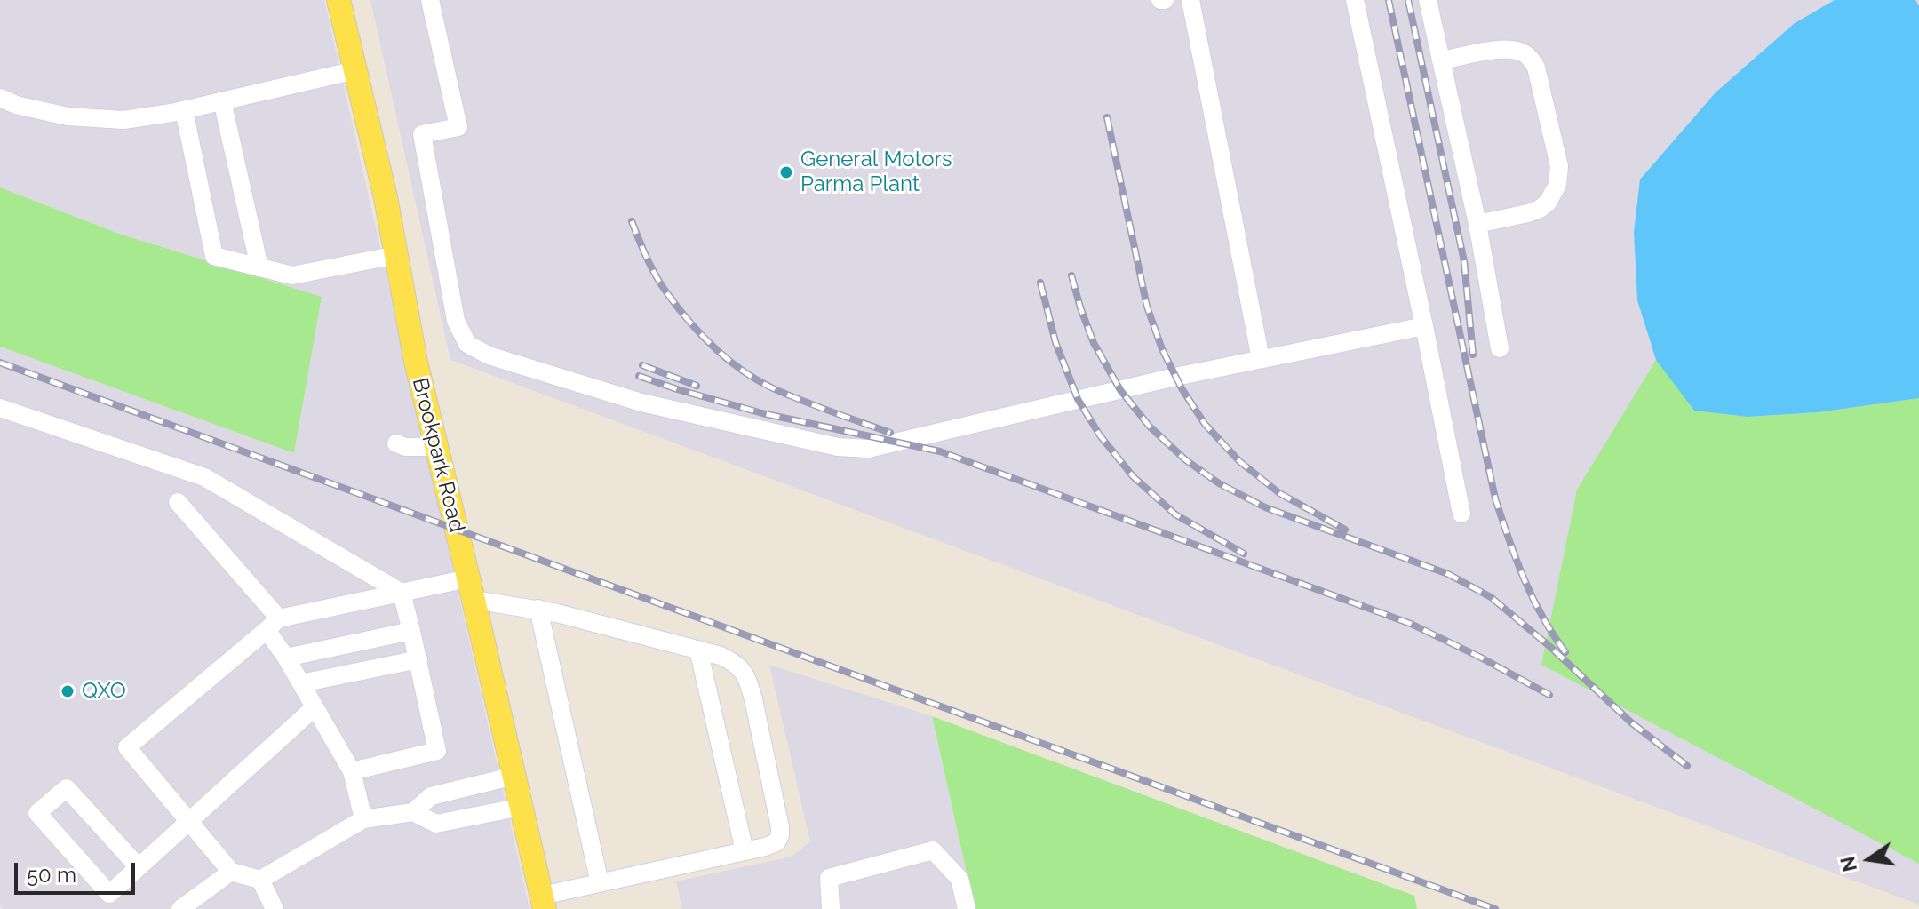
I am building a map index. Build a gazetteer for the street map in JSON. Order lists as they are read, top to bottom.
{
  "streets": {
    "main road": ["Brookpark Road"]
  },
  "places": ["General Motors Parma Plant", "QXO"],
  "scale_bar": "50 m",
  "north": "left"
}
